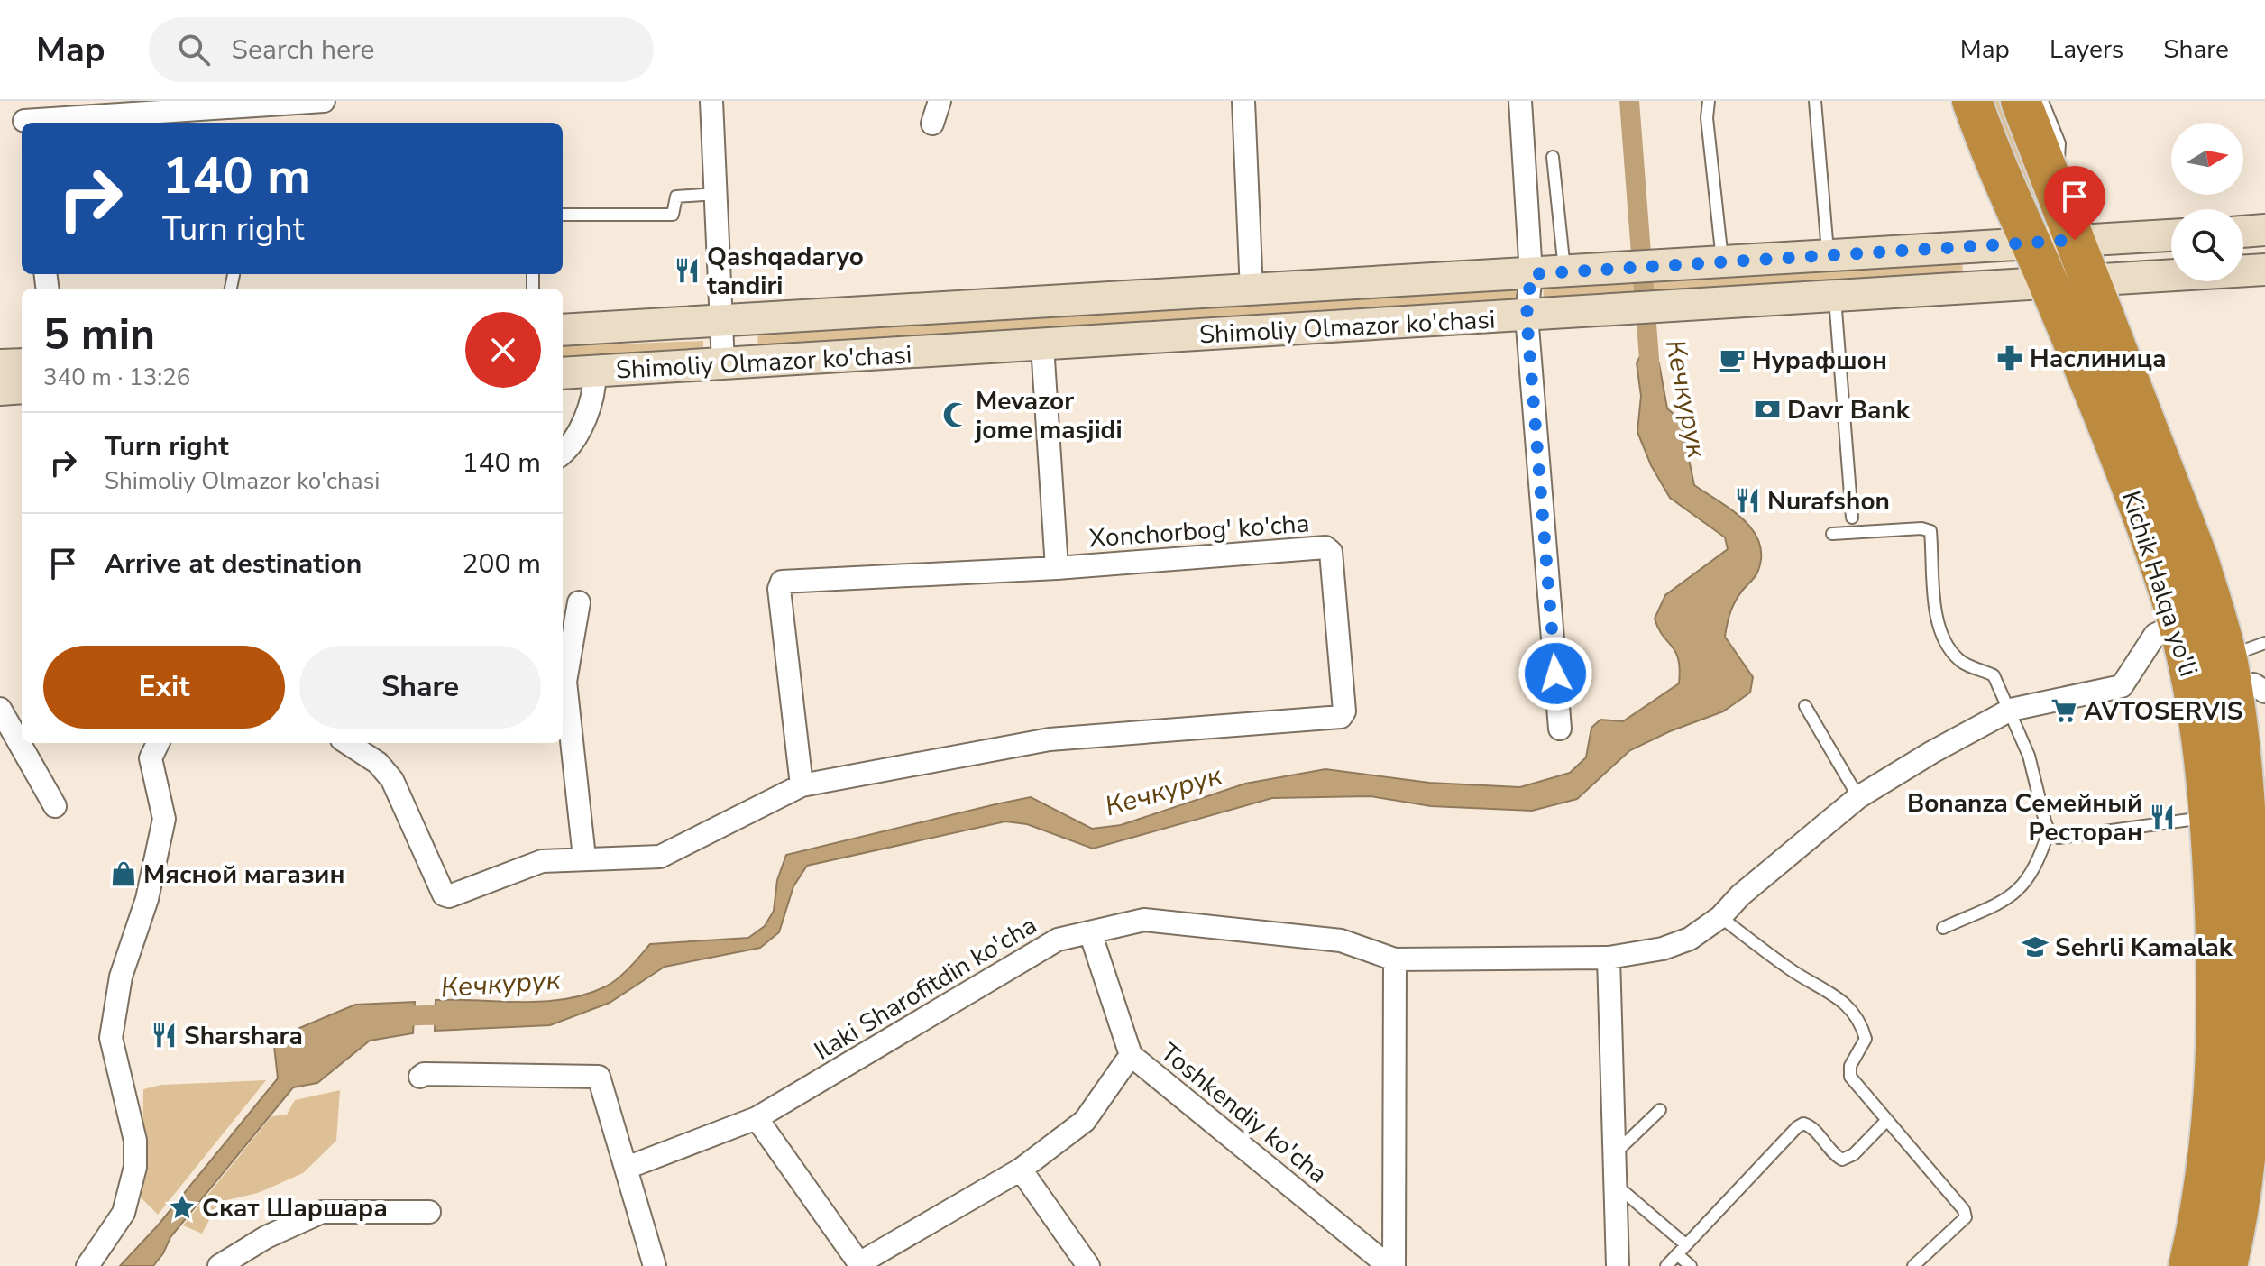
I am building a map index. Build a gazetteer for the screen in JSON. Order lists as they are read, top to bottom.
{
  "streets": {
    "highway": ["Kichik Halqa yo'li"],
    "main road": ["Shimoliy Olmazor ko'chasi"],
    "street": ["Xonchorbog' ko'cha", "Ilaki Sharofitdin ko'cha", "Toshkendiy ko'cha"]
  },
  "crossings": [
    ["Shimoliy Olmazor ko'chasi", "Kichik Halqa yo'li"],
    ["Kichik Halqa yo'li", "Ilaki Sharofitdin ko'cha"],
    ["Ilaki Sharofitdin ko'cha", "Toshkendiy ko'cha"]
  ],
  "water": ["Кечкурук"],
  "places": {
    "restaurant": [
      "Qashqadaryo tandiri",
      "Nurafshon",
      "Bonanza Семейный Ресторан",
      "Sharshara"
    ],
    "pharmacy": ["Наслиница"],
    "cafe": ["Нурафшон"],
    "bank": ["Davr Bank"],
    "mosque": ["Mevazor jome masjidi"],
    "supermarket": ["AVTOSERVIS"],
    "shop": ["Мясной магазин"],
    "school or university": ["Sehrli Kamalak"],
    "place": ["Скат Шаршара"]
  },
  "north": "right",
  "page": {
    "header": "Map",
    "search": "Search here",
    "nav": ["Map", "Layers", "Share"],
    "turn": ["140 m", "Turn right"],
    "heading": ["5 min", "340 m · 13:26"],
    "list": [
      {
        "name": "Turn right",
        "note": "Shimoliy Olmazor ko'chasi",
        "value": "140 m"
      },
      {
        "name": "Arrive at destination",
        "value": "200 m"
      }
    ],
    "buttons": ["Exit", "Share"]
  }
}
